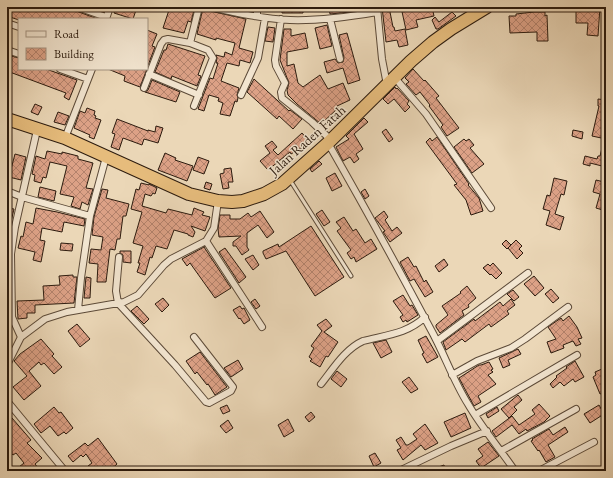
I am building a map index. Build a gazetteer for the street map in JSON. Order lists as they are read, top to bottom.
{
  "streets": {
    "highway": ["Jalan Raden Fatah"]
  },
  "legend": ["Road", "Building"]
}
